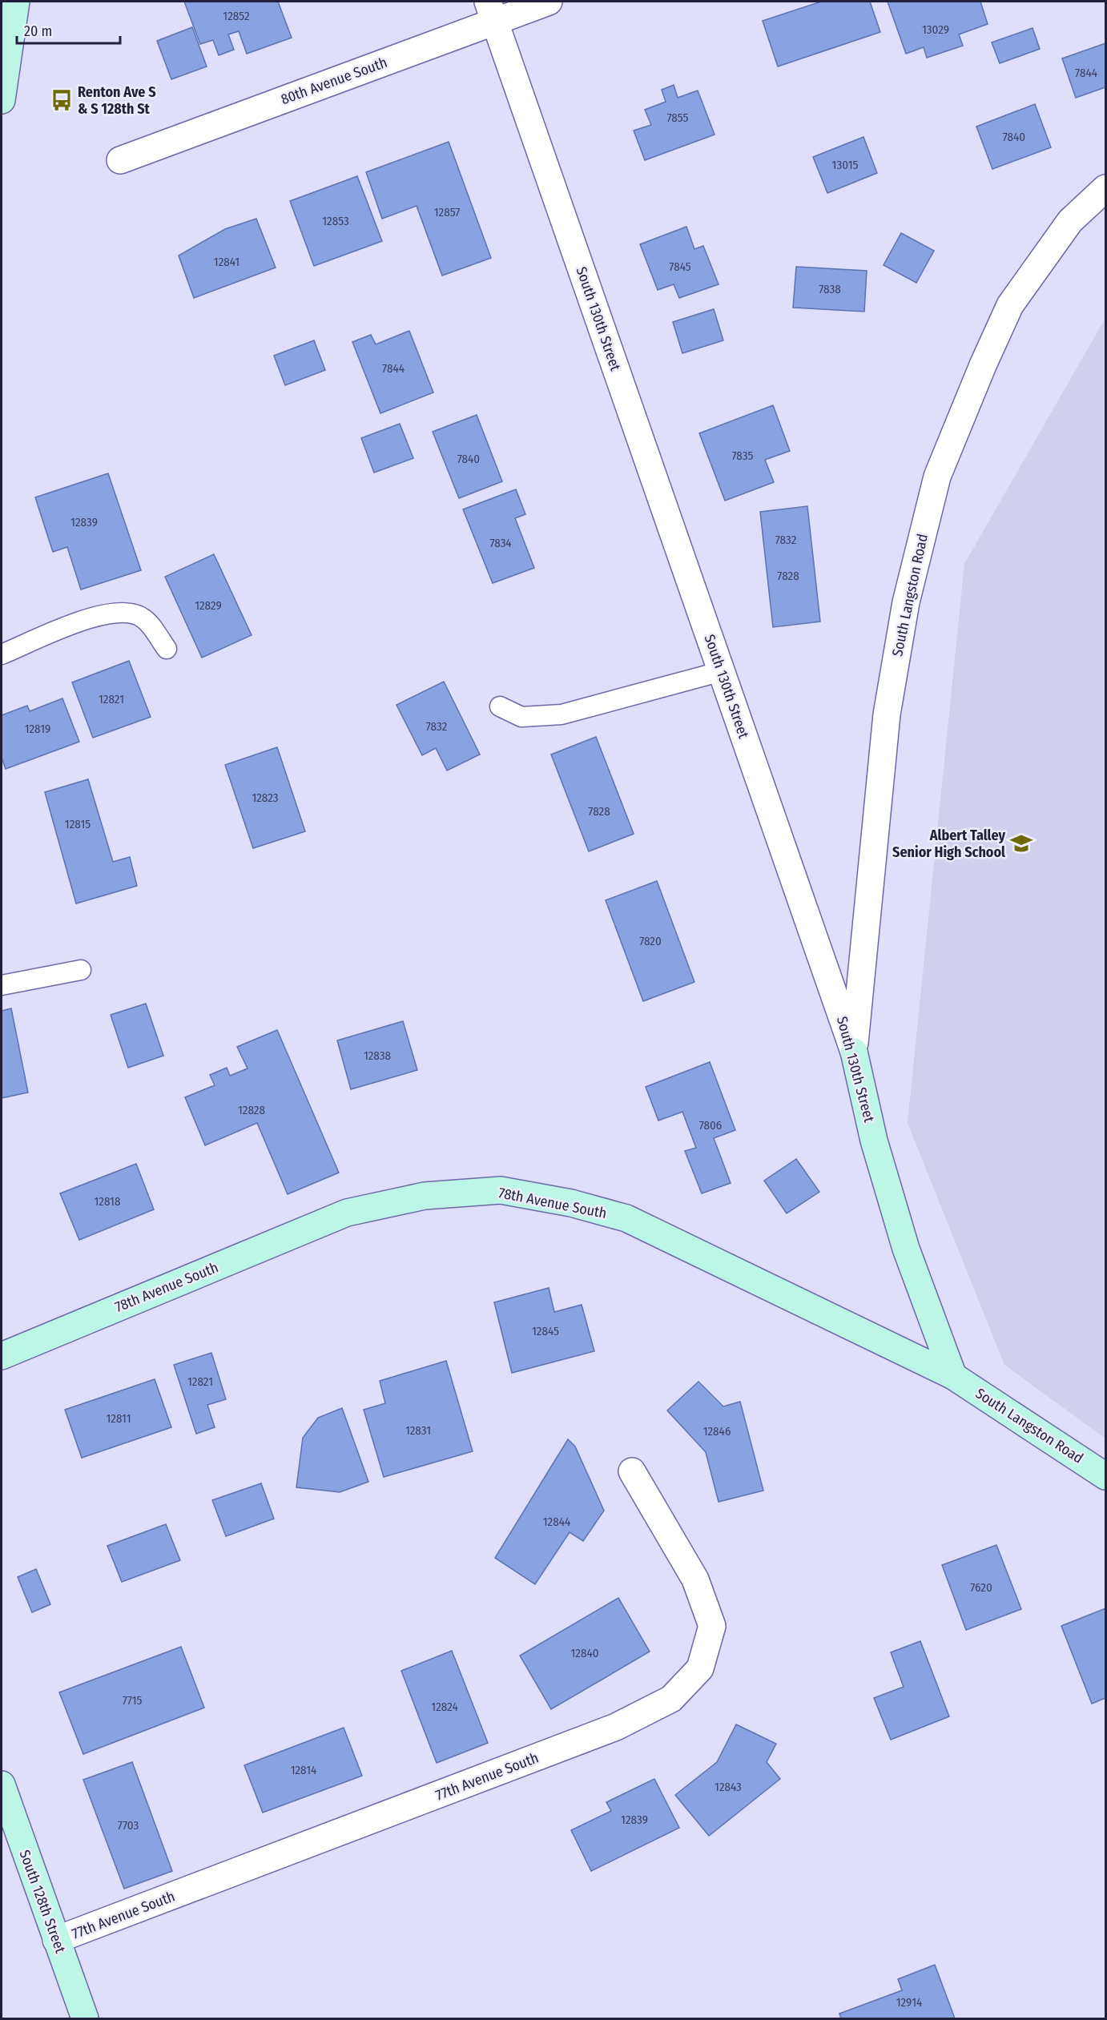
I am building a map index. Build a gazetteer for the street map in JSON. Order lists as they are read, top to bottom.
{
  "streets": {
    "street": [
      "80th Avenue South",
      "South 130th Street",
      "South Langston Road",
      "78th Avenue South",
      "77th Avenue South",
      "South 128th Street"
    ]
  },
  "crossings": [
    ["80th Avenue South", "South 130th Street"],
    ["South 130th Street", "South Langston Road"],
    ["South 130th Street", "78th Avenue South"],
    ["South Langston Road", "78th Avenue South"],
    ["77th Avenue South", "South 128th Street"]
  ],
  "places": {
    "bus stop": ["Renton Ave S & S 128th St"],
    "school or university": ["Albert Talley Senior High School"]
  },
  "house_numbers": [
    "12852",
    "13029",
    "7844",
    "7855",
    "7840",
    "13015",
    "12857",
    "12853",
    "12841",
    "7845",
    "7838",
    "7844",
    "7835",
    "7840",
    "12839",
    "7832",
    "7834",
    "7828",
    "12829",
    "12821",
    "7832",
    "12819",
    "12823",
    "7828",
    "12815",
    "7820",
    "12838",
    "12828",
    "7806",
    "12818",
    "12845",
    "12821",
    "12811",
    "12831",
    "12846",
    "12844",
    "7620",
    "12840",
    "7715",
    "12824",
    "12814",
    "12843",
    "12839",
    "7703",
    "12914"
  ],
  "scale_bar": "20 m"
}
